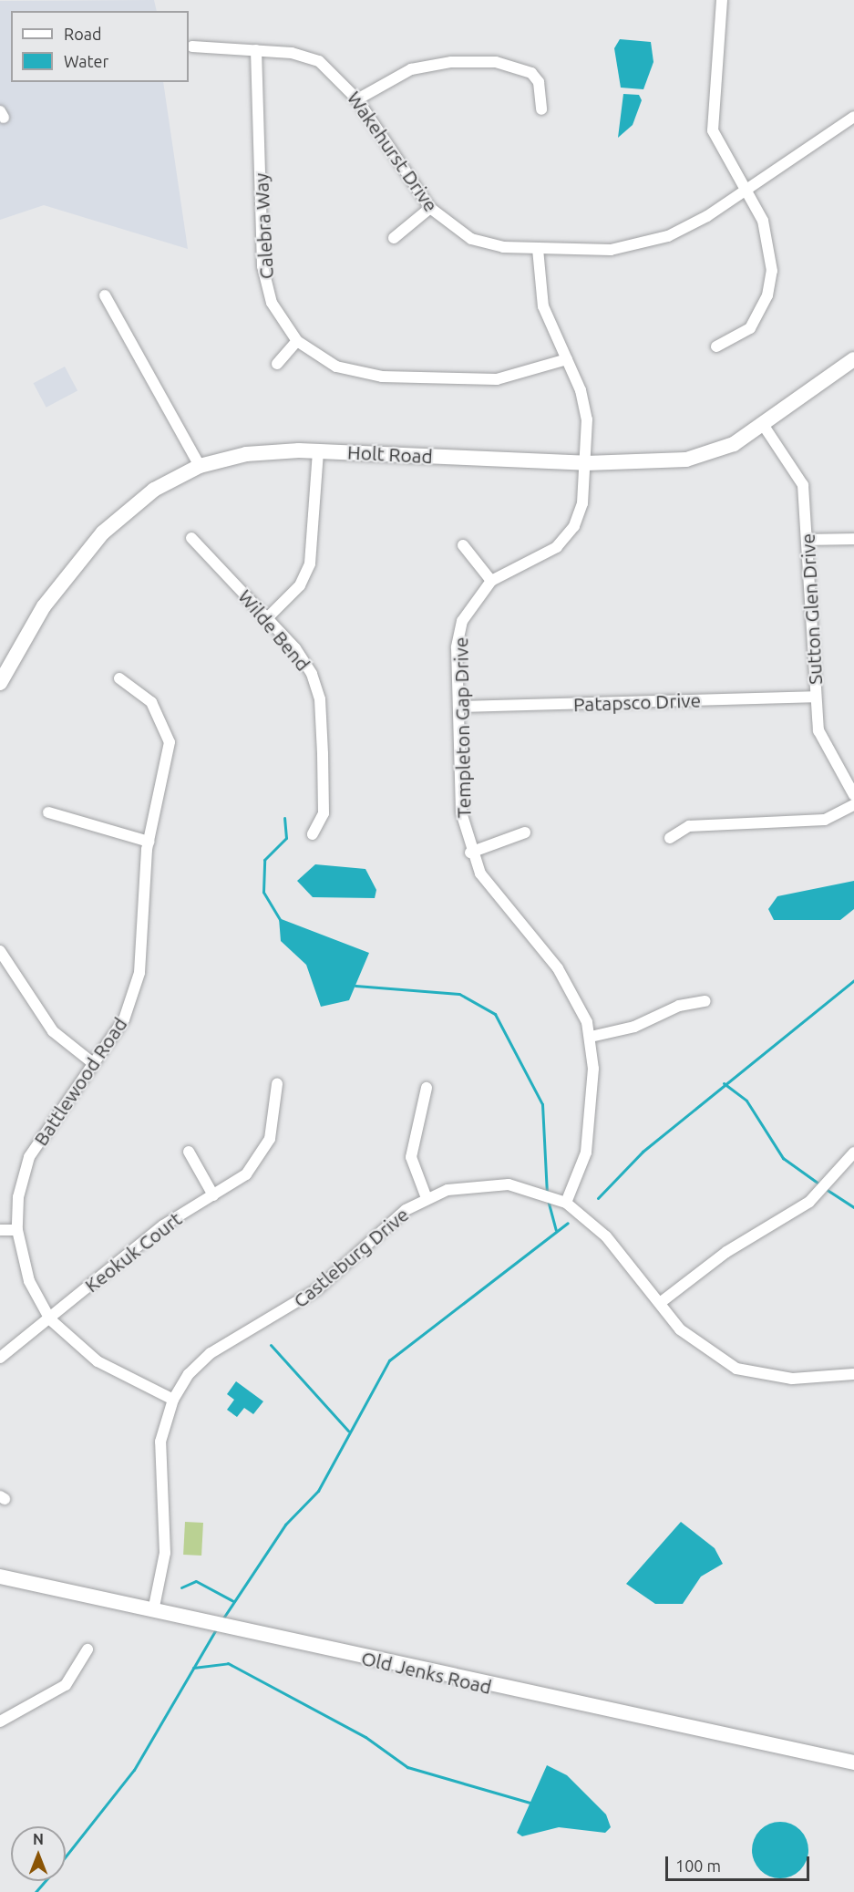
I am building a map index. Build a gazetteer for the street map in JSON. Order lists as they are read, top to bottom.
{
  "streets": {
    "street": [
      "Wakehurst Drive",
      "Calebra Way",
      "Holt Road",
      "Sutton Glen Drive",
      "Wilde Bend",
      "Patapsco Drive",
      "Templeton Gap Drive",
      "Battlewood Road",
      "Keokuk Court",
      "Castleburg Drive",
      "Old Jenks Road"
    ]
  },
  "crossings": [
    ["Wakehurst Drive", "Calebra Way"],
    ["Wakehurst Drive", "Templeton Gap Drive"],
    ["Calebra Way", "Templeton Gap Drive"],
    ["Holt Road", "Sutton Glen Drive"],
    ["Holt Road", "Templeton Gap Drive"],
    ["Sutton Glen Drive", "Patapsco Drive"],
    ["Patapsco Drive", "Templeton Gap Drive"],
    ["Templeton Gap Drive", "Castleburg Drive"],
    ["Battlewood Road", "Keokuk Court"],
    ["Battlewood Road", "Castleburg Drive"],
    ["Castleburg Drive", "Old Jenks Road"]
  ],
  "legend": ["Road", "Water"],
  "scale_bar": "100 m",
  "north": "top"
}
